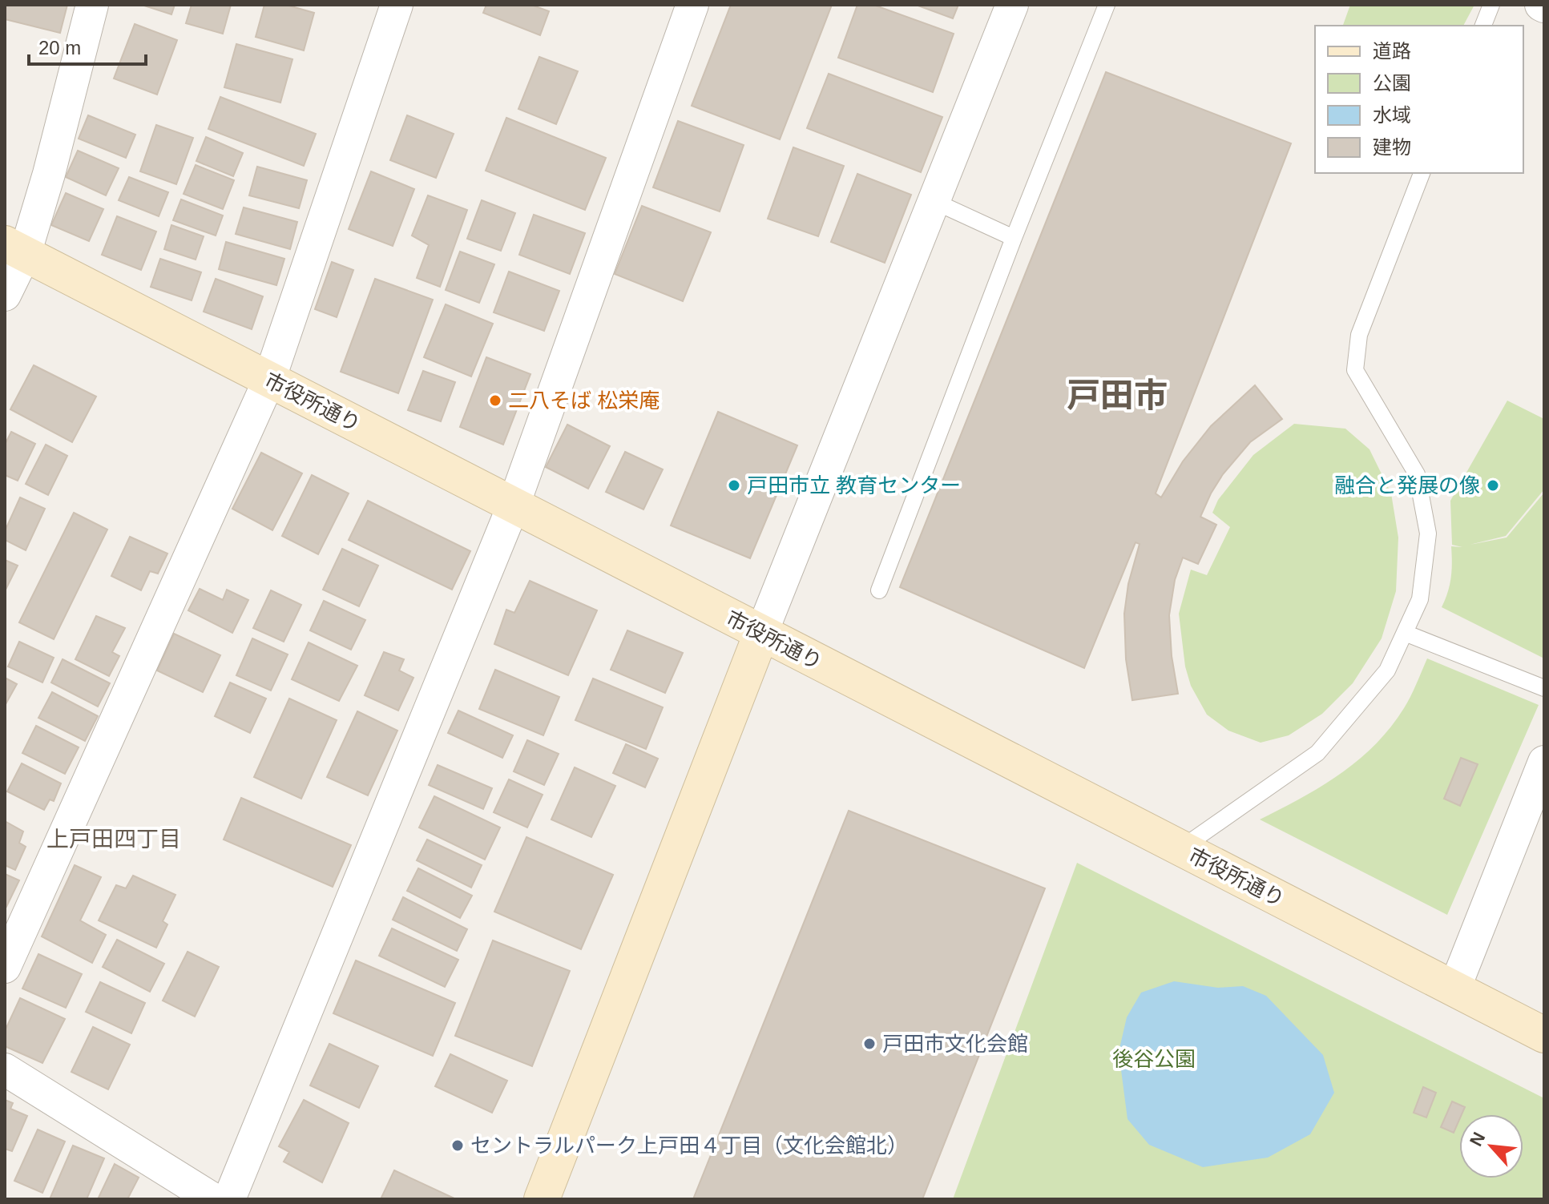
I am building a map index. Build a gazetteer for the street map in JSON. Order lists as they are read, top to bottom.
{
  "streets": {
    "street": ["市役所通り"]
  },
  "districts": ["戸田市", "上戸田四丁目"],
  "parks": ["後谷公園"],
  "places": [
    "二八そば 松栄庵",
    "戸田市立 教育センター",
    "融合と発展の像",
    "戸田市文化会館",
    "セントラルパーク上戸田４丁目（文化会館北）"
  ],
  "legend": [
    "道路",
    "公園",
    "水域",
    "建物"
  ],
  "scale_bar": "20 m",
  "north": "top left"
}
